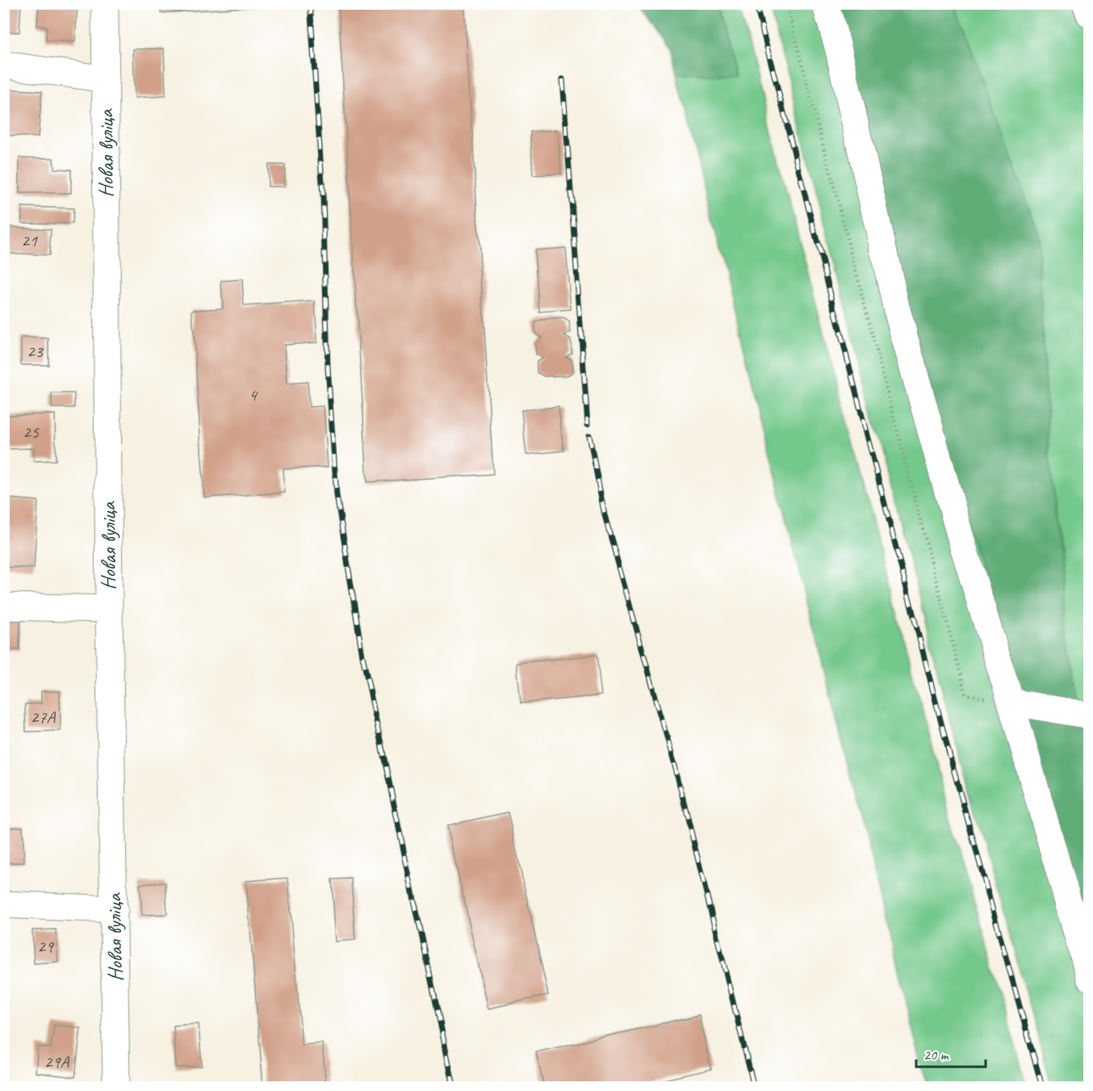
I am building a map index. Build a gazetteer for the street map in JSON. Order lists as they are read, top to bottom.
{
  "streets": {
    "street": ["Новая вуліца"]
  },
  "house_numbers": [
    "21",
    "23",
    "4",
    "25",
    "27А",
    "29",
    "29А"
  ],
  "scale_bar": "20 m"
}
